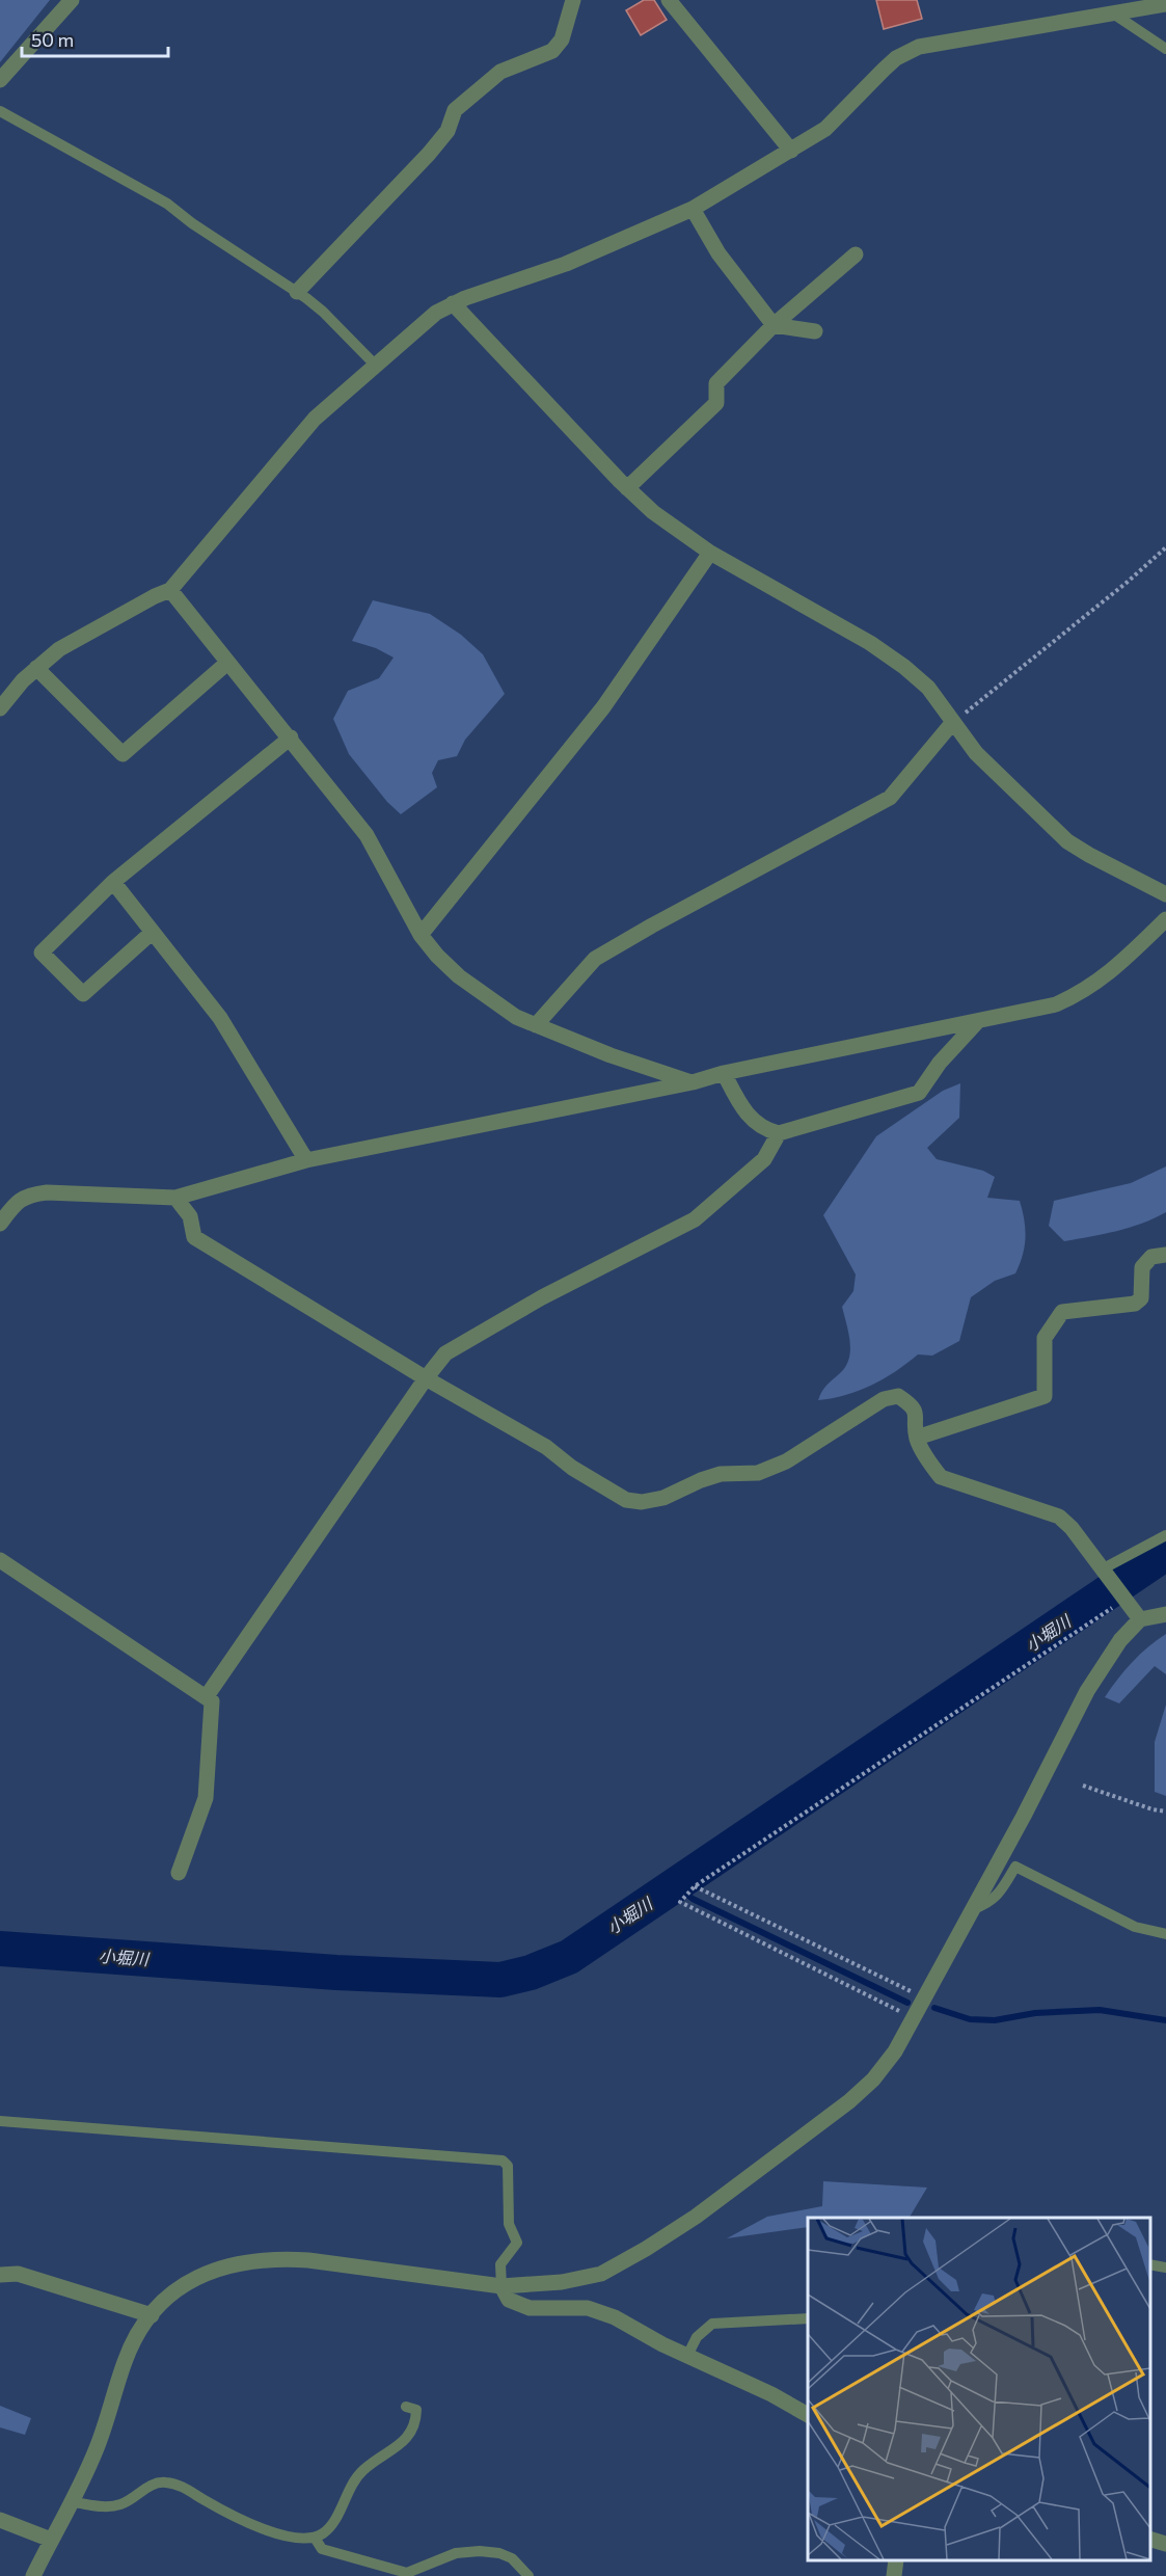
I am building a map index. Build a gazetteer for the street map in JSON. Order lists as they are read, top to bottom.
{
  "water": ["小堀川"],
  "scale_bar": "50 m"
}
